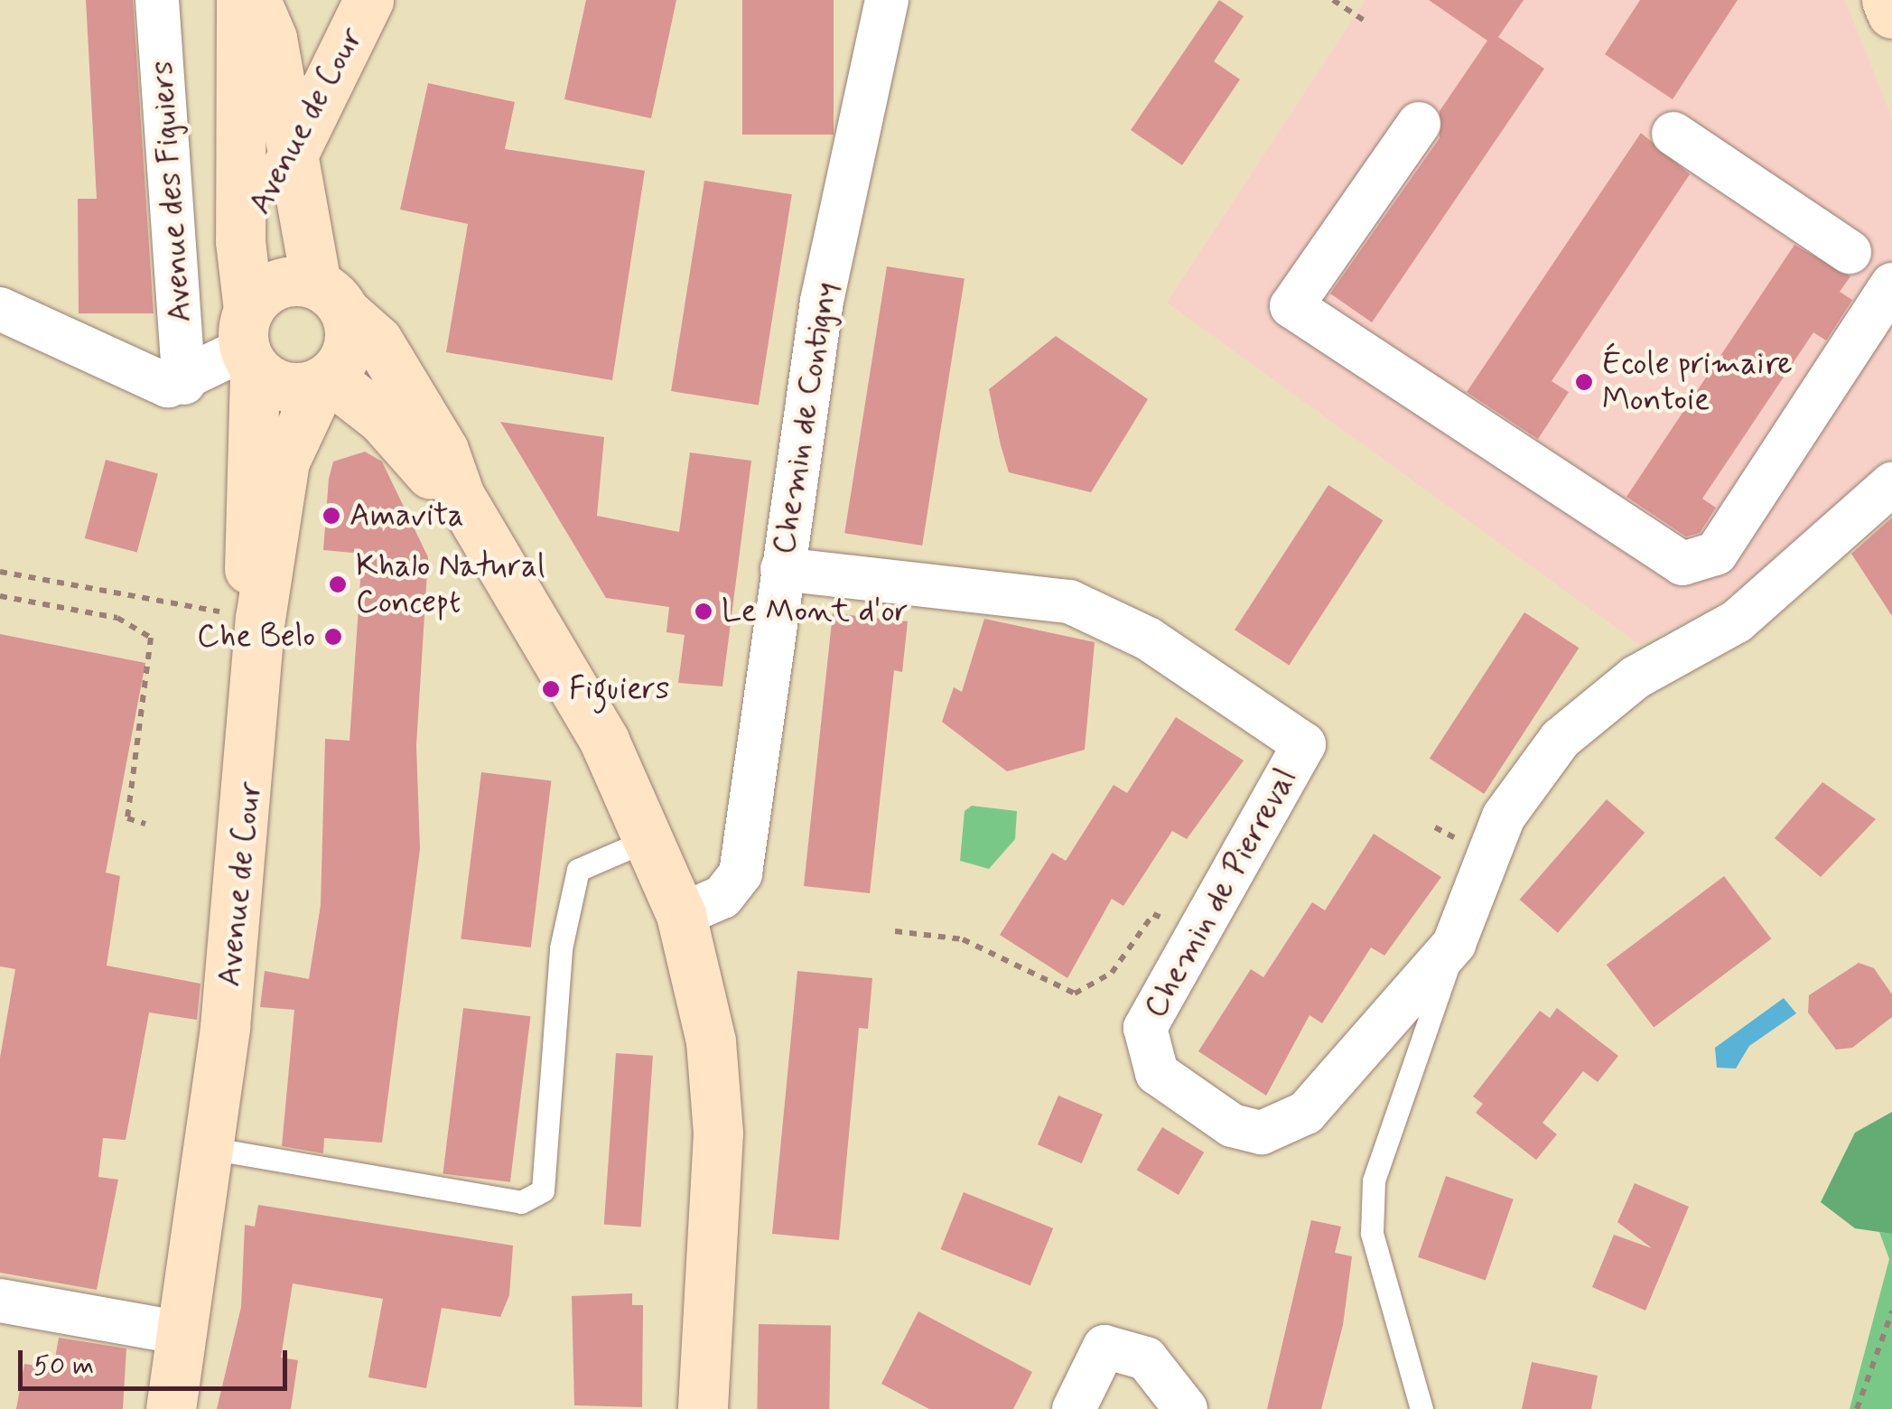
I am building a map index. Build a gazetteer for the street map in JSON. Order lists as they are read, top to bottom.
{
  "streets": {
    "street": [
      "Avenue de Cour",
      "Avenue des Figuiers",
      "Chemin de Contigny",
      "Chemin de Pierreval"
    ]
  },
  "crossings": [
    ["Avenue de Cour", "Avenue des Figuiers"],
    ["Chemin de Contigny", "Chemin de Pierreval"]
  ],
  "places": [
    "École primaire Montoie",
    "Amavita",
    "Khalo Natural Concept",
    "Le Mont d'or",
    "Che Belo",
    "Figuiers"
  ],
  "scale_bar": "50 m"
}
